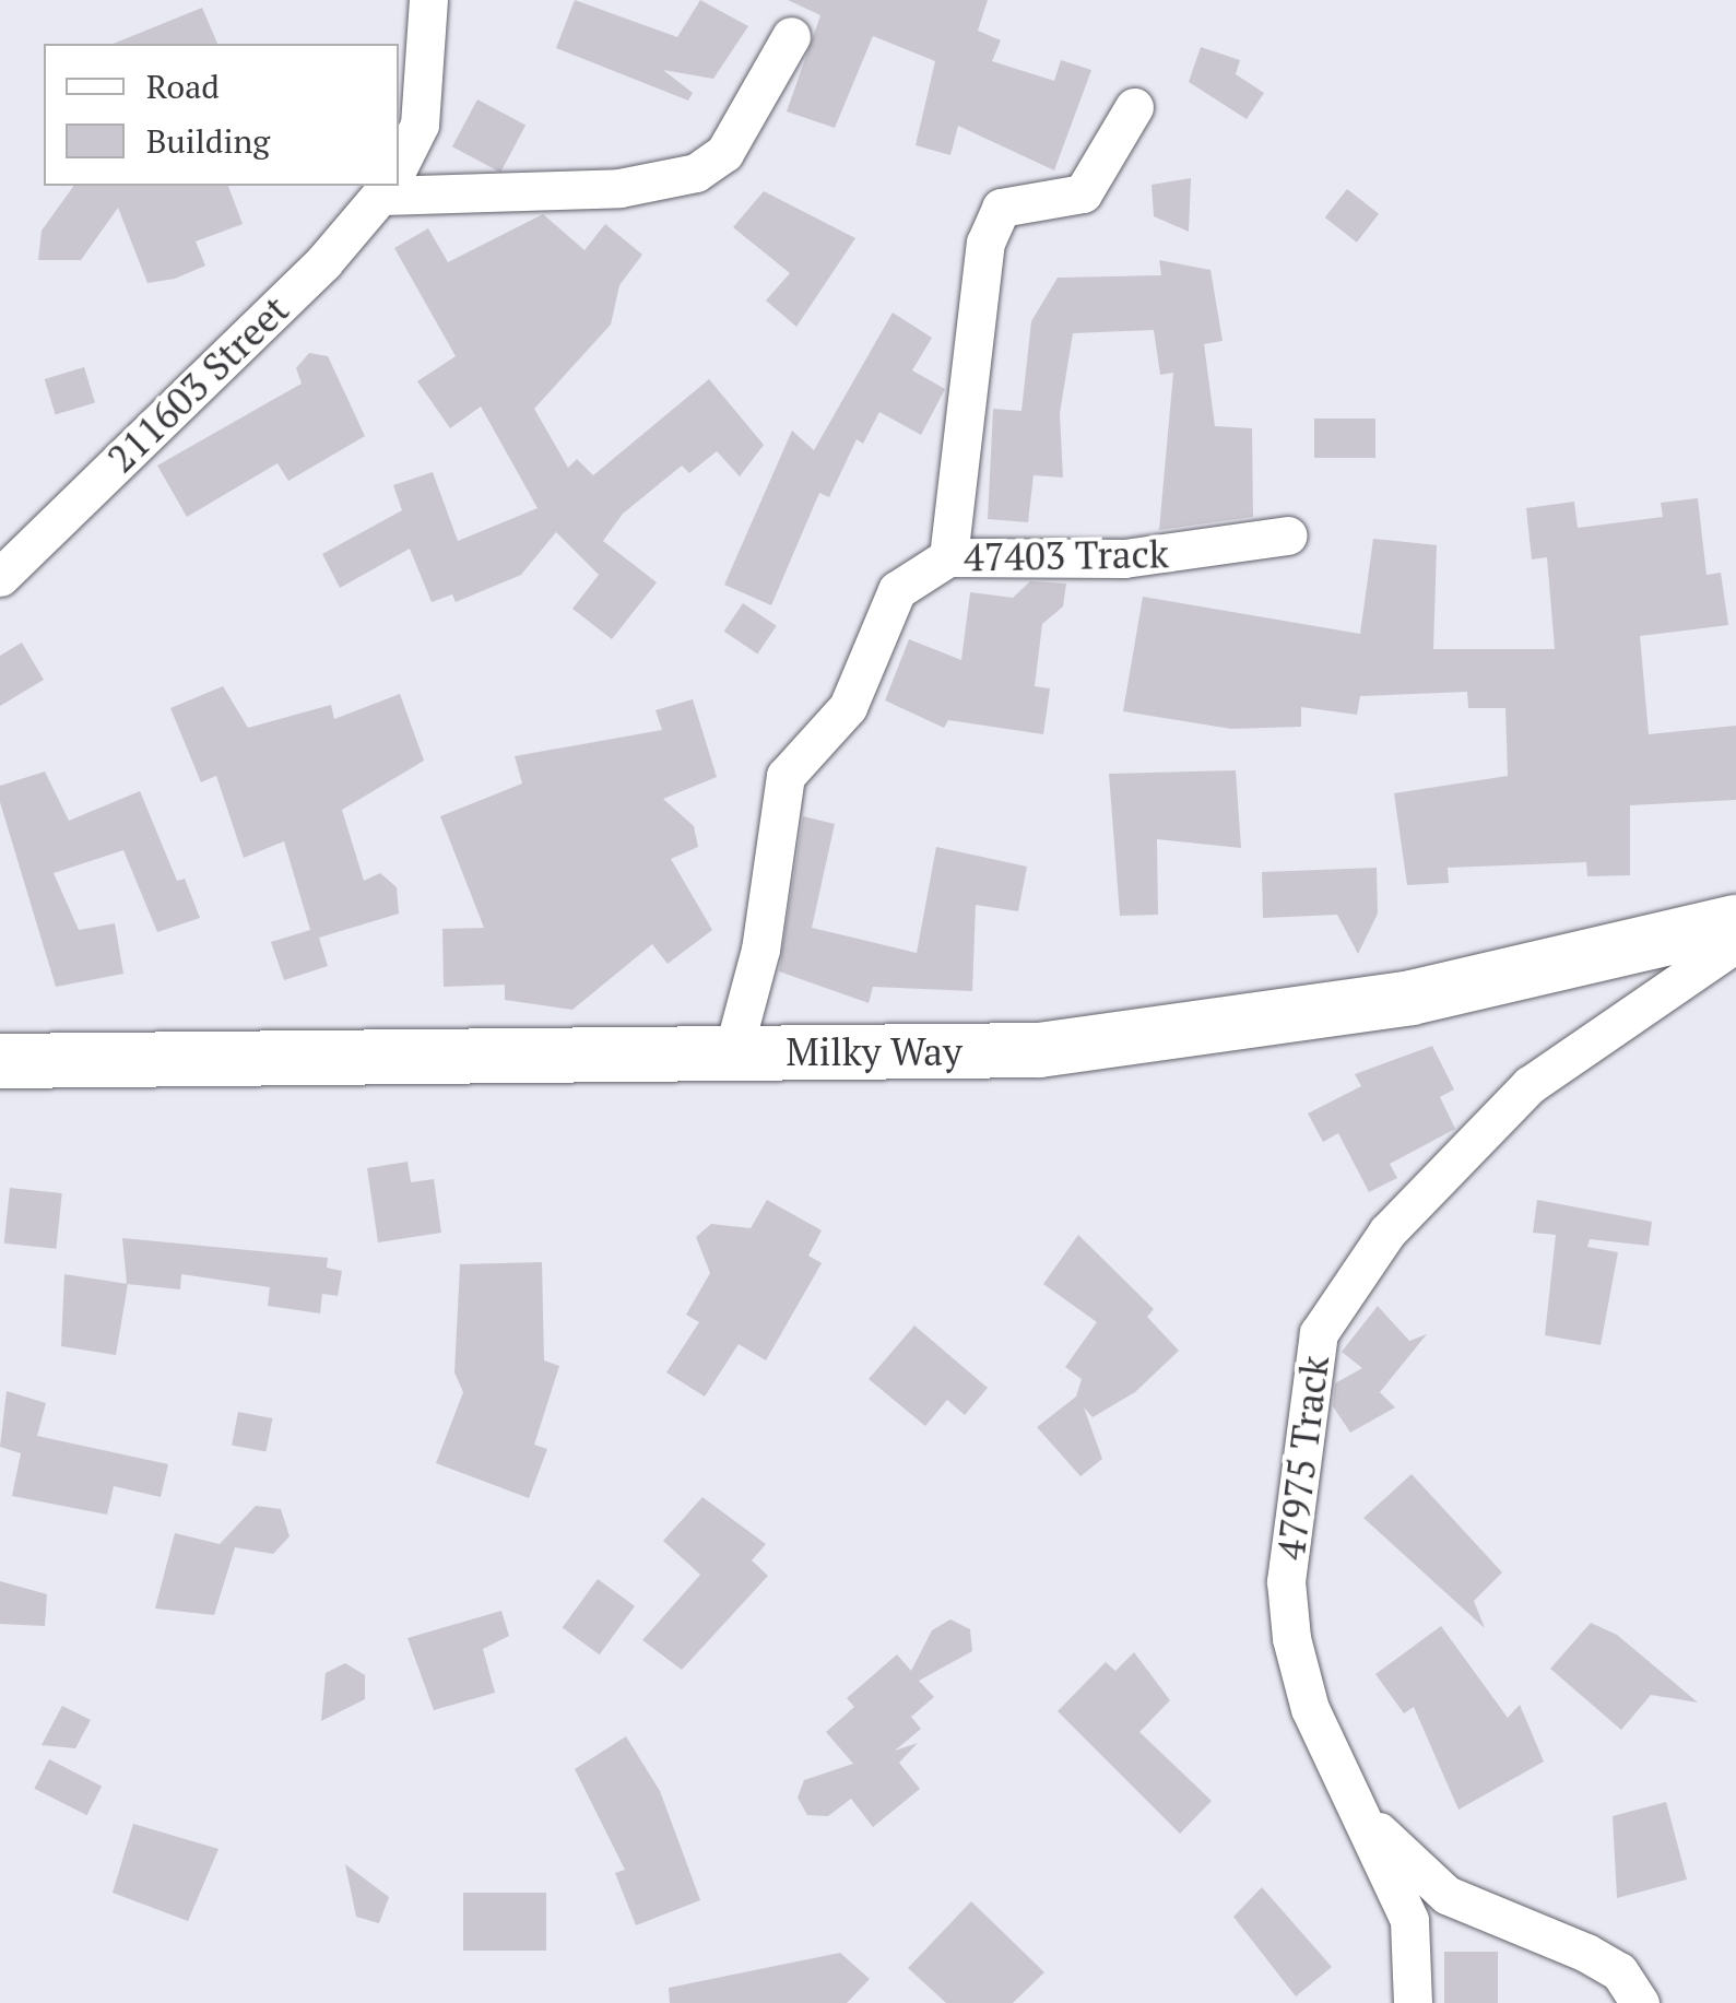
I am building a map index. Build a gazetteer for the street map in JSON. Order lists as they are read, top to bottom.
{
  "streets": {
    "street": [
      "211603 Street",
      "47403 Track",
      "Milky Way",
      "47975 Track"
    ]
  },
  "crossings": [
    ["47403 Track", "Milky Way"]
  ],
  "legend": ["Road", "Building"]
}
